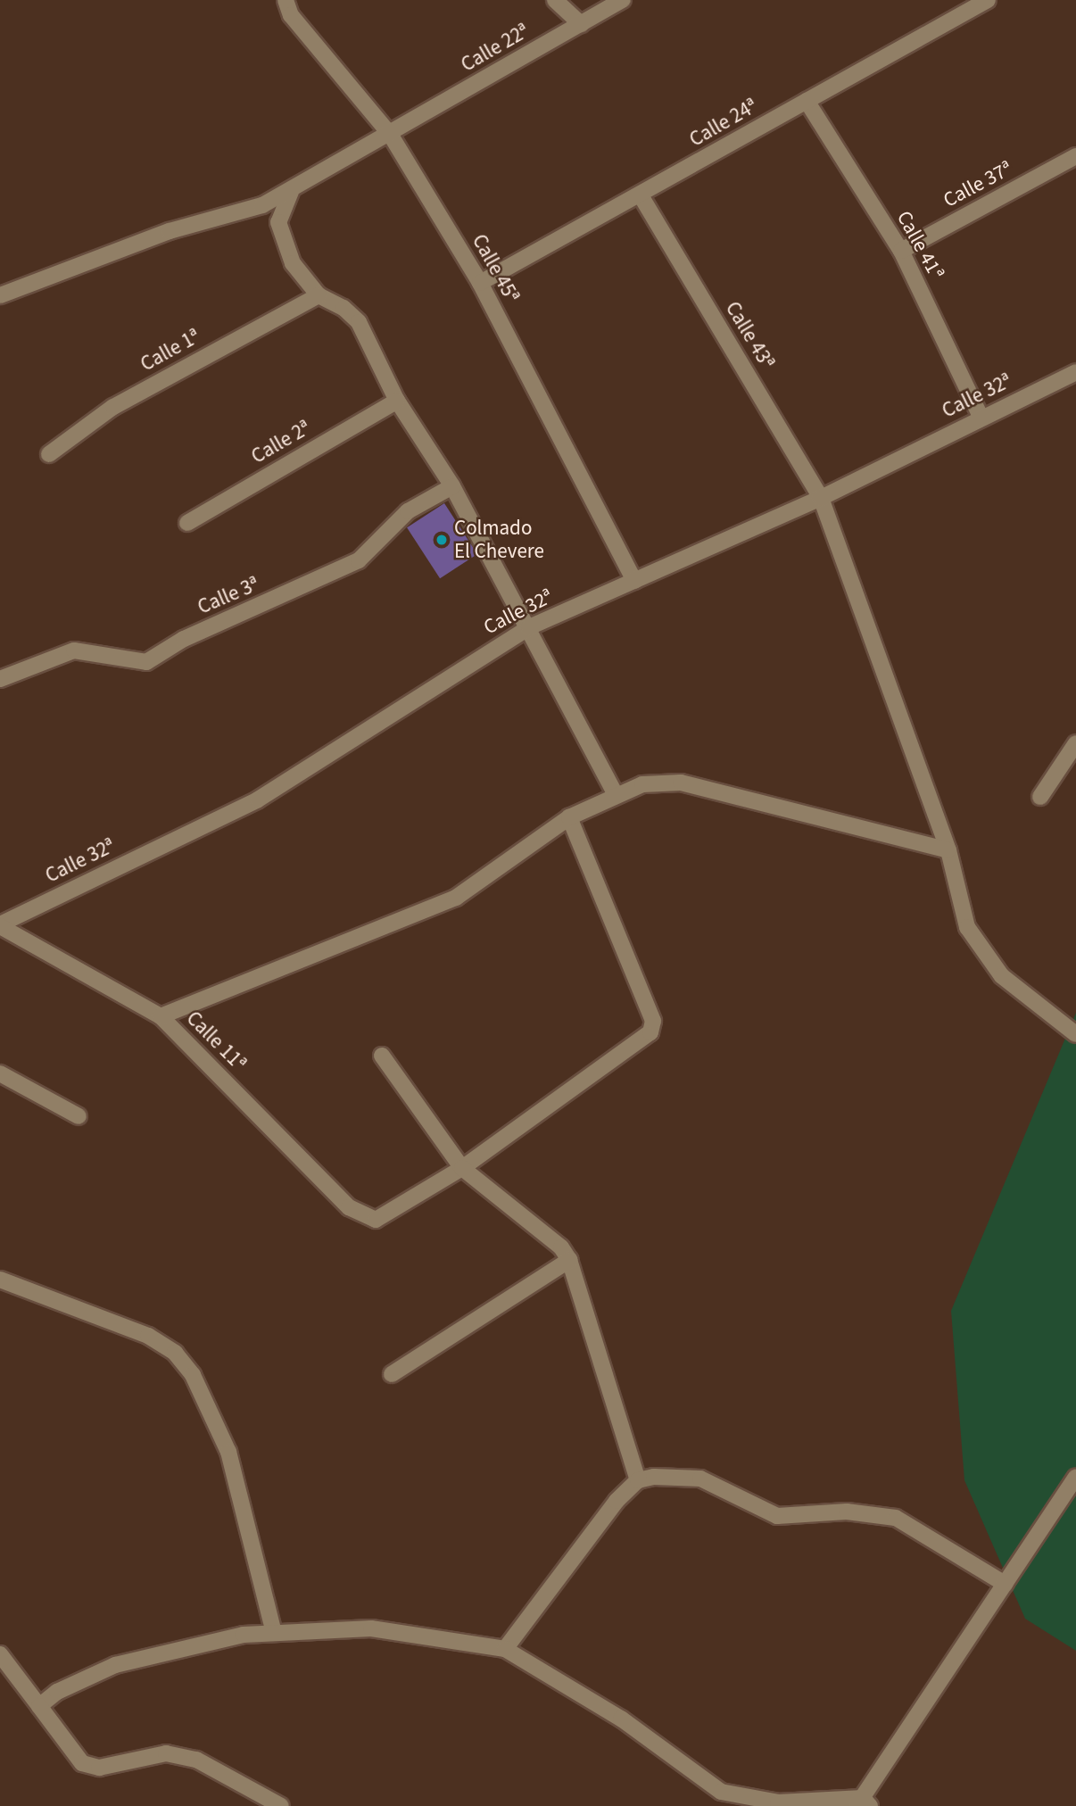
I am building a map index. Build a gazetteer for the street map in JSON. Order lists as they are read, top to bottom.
{
  "streets": {
    "street": [
      "Calle 22ª",
      "Calle 24ª",
      "Calle 37ª",
      "Calle 41ª",
      "Calle 45ª",
      "Calle 43ª",
      "Calle 1ª",
      "Calle 32ª",
      "Calle 2ª",
      "Calle 3ª",
      "Calle 11ª"
    ]
  },
  "crossings": [
    ["Calle 22ª", "Calle 45ª"],
    ["Calle 24ª", "Calle 41ª"],
    ["Calle 24ª", "Calle 45ª"],
    ["Calle 24ª", "Calle 43ª"],
    ["Calle 37ª", "Calle 41ª"],
    ["Calle 41ª", "Calle 32ª"],
    ["Calle 45ª", "Calle 32ª"],
    ["Calle 43ª", "Calle 32ª"],
    ["Calle 32ª", "Calle 11ª"]
  ],
  "places": ["Colmado El Chevere"]
}
